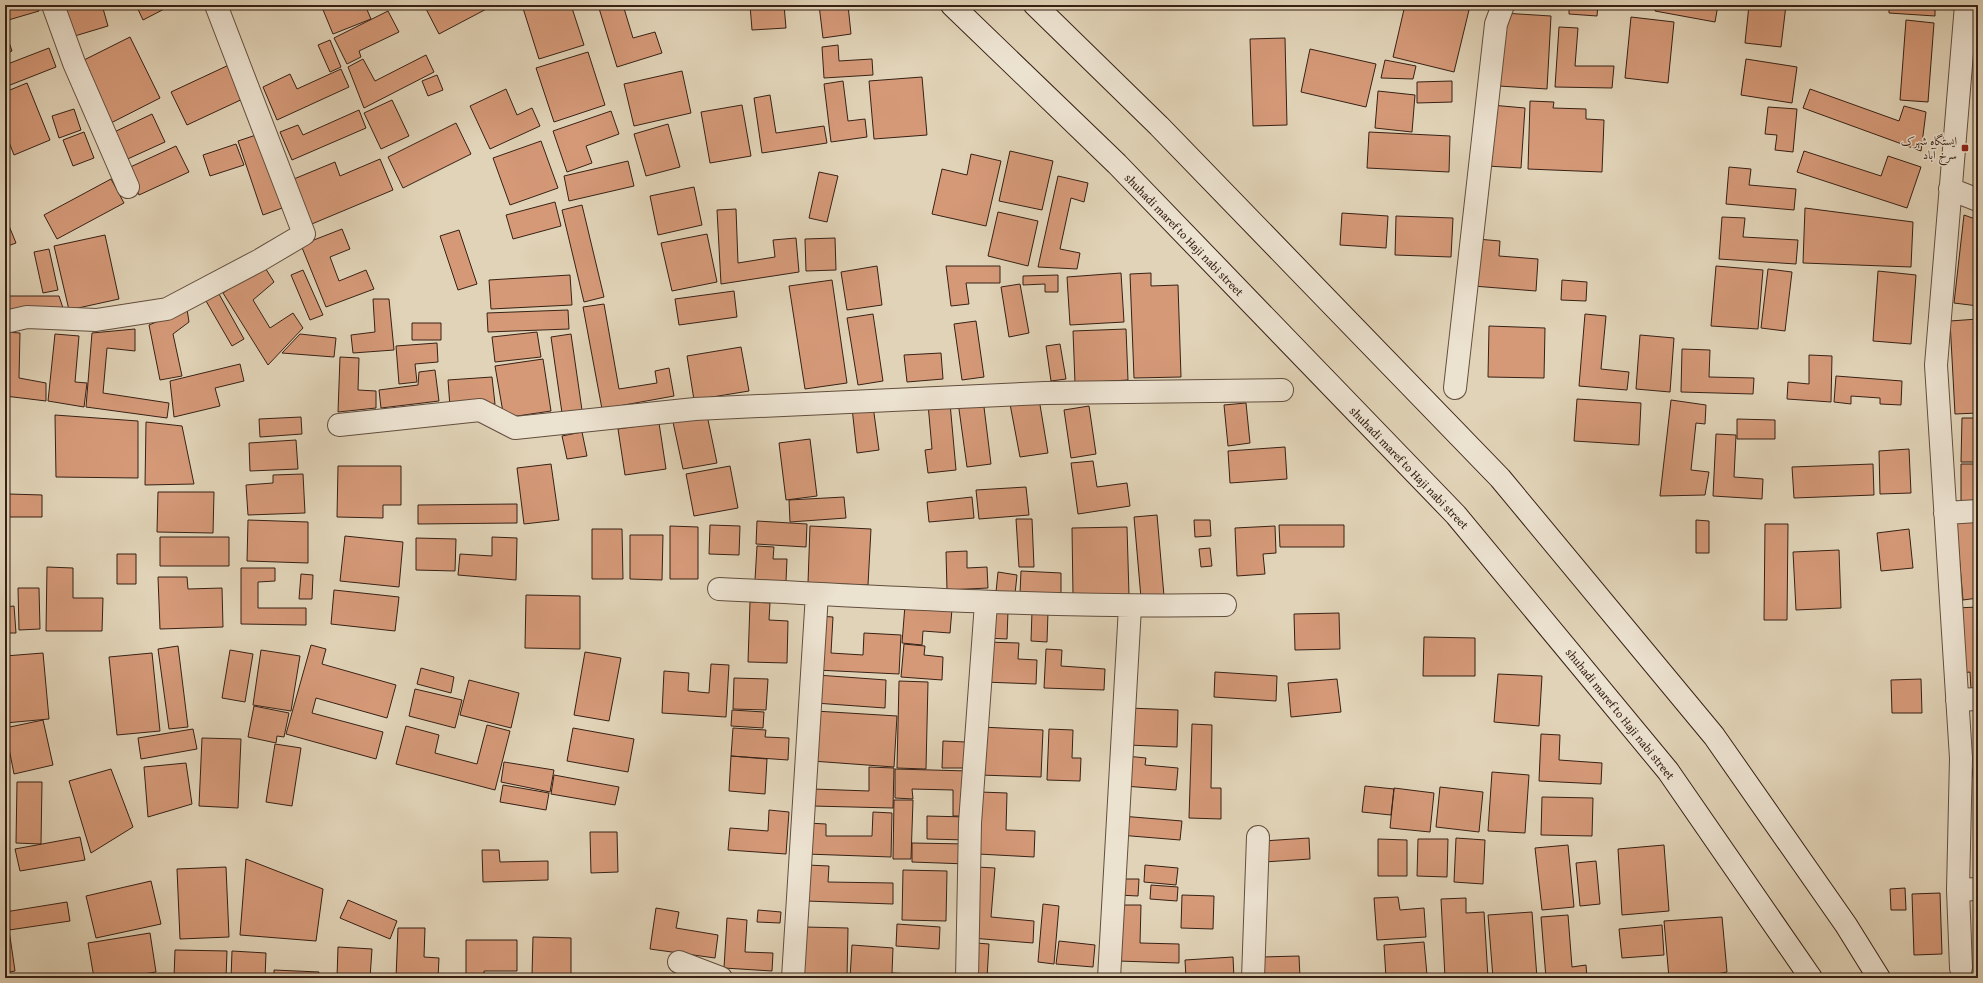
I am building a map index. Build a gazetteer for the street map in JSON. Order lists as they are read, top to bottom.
{
  "streets": {
    "street": ["shuhadi maref to Haji nabi street"]
  },
  "places": {
    "transit": ["ایستگاه شهرک سرخ آباد"]
  }
}
